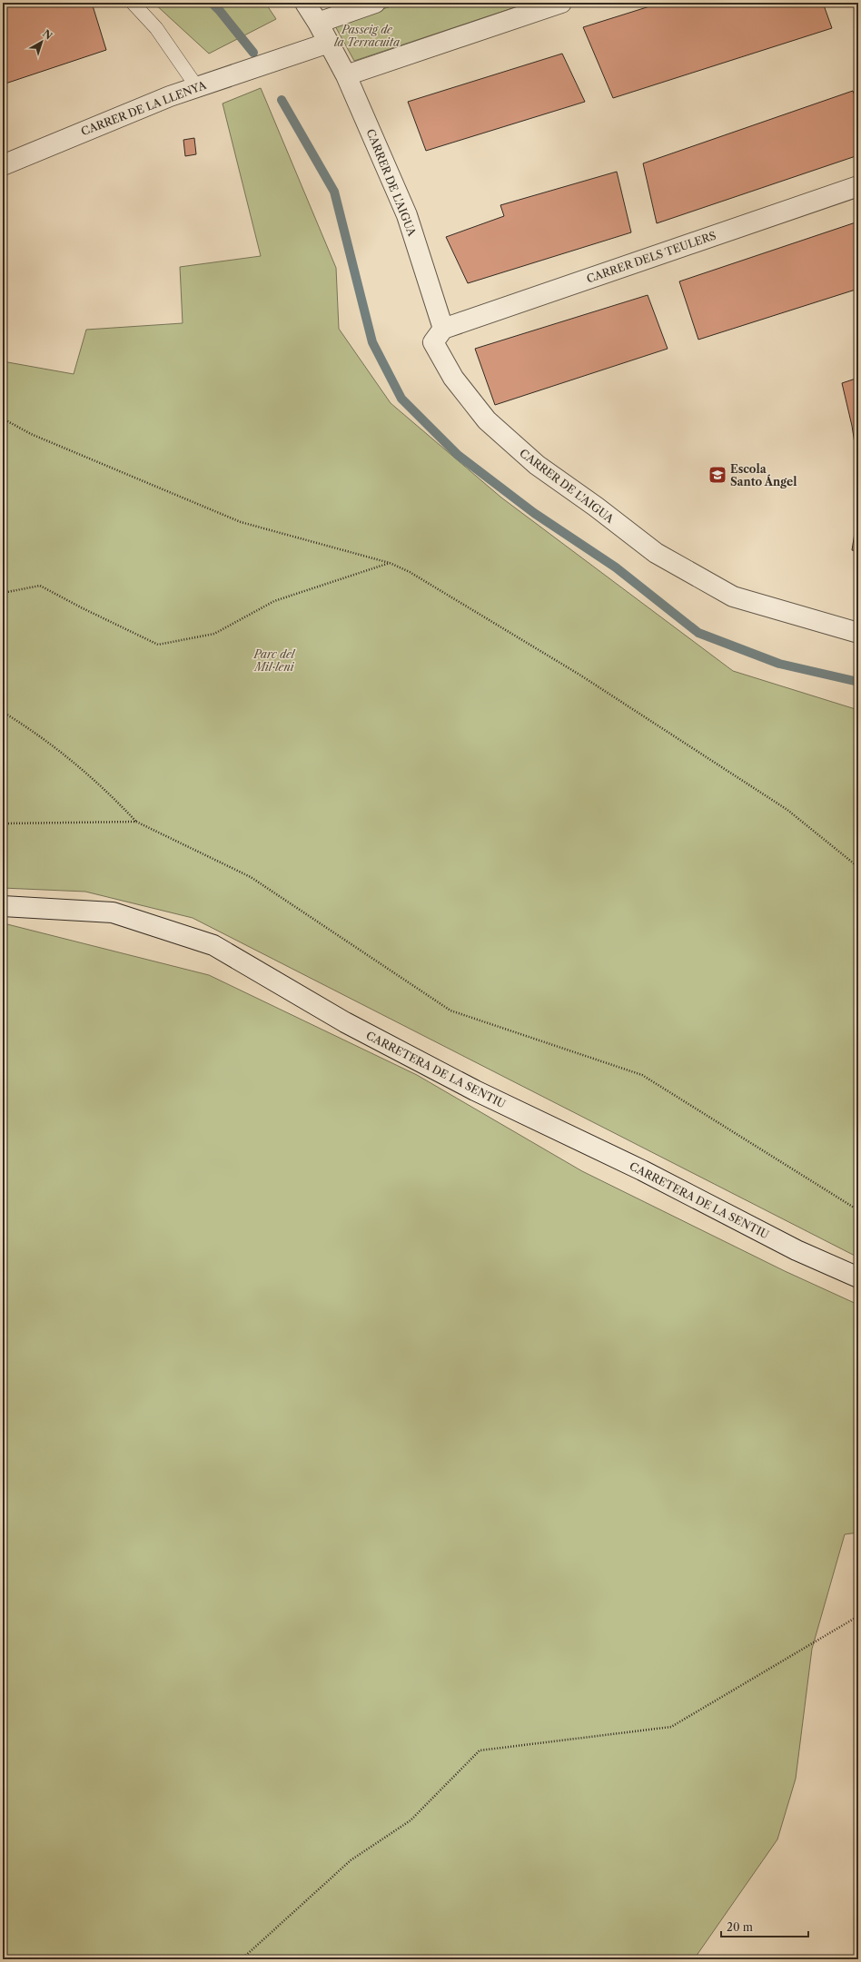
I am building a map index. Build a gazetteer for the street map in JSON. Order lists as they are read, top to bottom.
{
  "streets": {
    "street": [
      "CARRER DE LA LLENYA",
      "CARRER DE L'AIGUA",
      "CARRER DELS TEULERS",
      "CARRETERA DE LA SENTIU"
    ]
  },
  "crossings": [
    ["CARRER DE LA LLENYA", "CARRER DE L'AIGUA"],
    ["CARRER DE L'AIGUA", "CARRER DELS TEULERS"]
  ],
  "parks": ["Passeig de la Terracuita", "Parc del Mil·leni"],
  "places": {
    "school or university": ["Escola Santo Ángel"]
  },
  "scale_bar": "20 m",
  "north": "top right"
}
